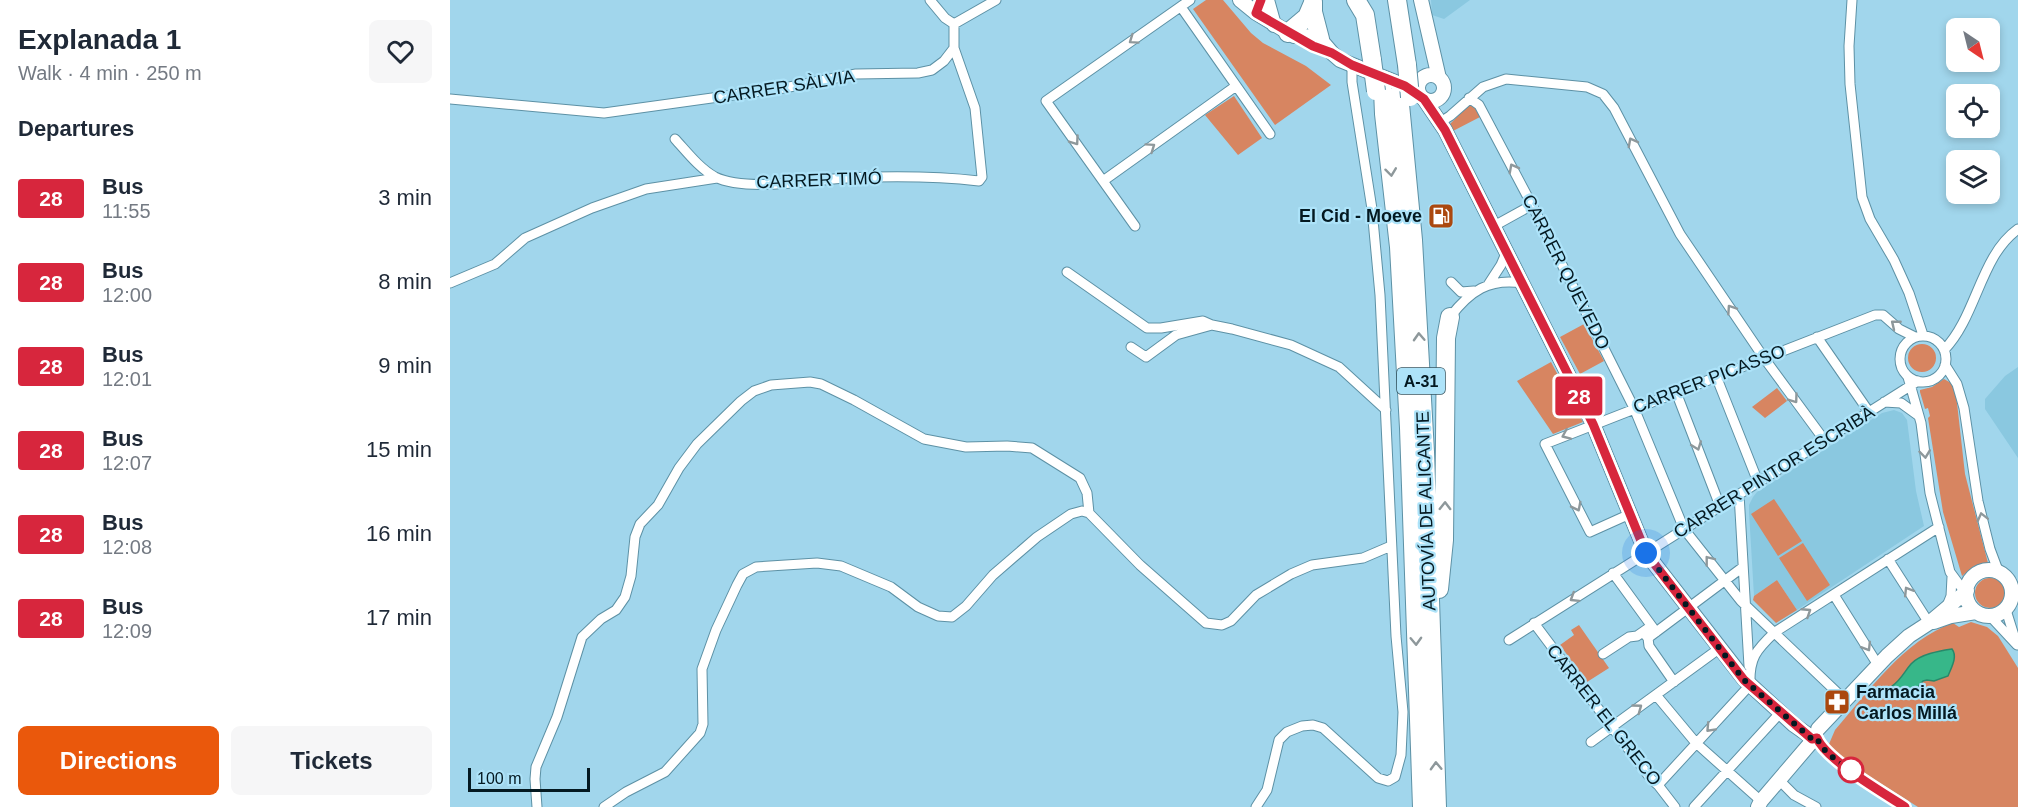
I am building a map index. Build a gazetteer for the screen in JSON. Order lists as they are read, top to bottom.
{
  "streets": {
    "highway": ["A-31", "AUTOVÍA DE ALICANTE"],
    "street": [
      "CARRER SÀLVIA",
      "CARRER TIMÓ",
      "CARRER QUEVEDO",
      "CARRER PICASSO",
      "CARRER PINTOR ESCRIBÀ",
      "CARRER EL GRECO"
    ]
  },
  "crossings": [
    ["CARRER SÀLVIA", "CARRER TIMÓ"],
    ["CARRER QUEVEDO", "CARRER PICASSO"],
    ["CARRER QUEVEDO", "CARRER PINTOR ESCRIBÀ"],
    ["CARRER PICASSO", "CARRER PINTOR ESCRIBÀ"],
    ["CARRER PINTOR ESCRIBÀ", "CARRER EL GRECO"]
  ],
  "places": {
    "fuel station": ["El Cid - Moeve"],
    "pharmacy": ["Farmacia Carlos Millá"]
  },
  "lines": ["bus line 28"],
  "scale_bar": "100 m",
  "north": "bottom right",
  "page": {
    "heading": [
      ["Explanada 1", "Walk · 4 min · 250 m"],
      "Departures"
    ],
    "on_map": "28",
    "list": [
      {
        "mark": "28",
        "name": "Bus",
        "note": "11:55",
        "value": "3 min"
      },
      {
        "mark": "28",
        "name": "Bus",
        "note": "12:00",
        "value": "8 min"
      },
      {
        "mark": "28",
        "name": "Bus",
        "note": "12:01",
        "value": "9 min"
      },
      {
        "mark": "28",
        "name": "Bus",
        "note": "12:07",
        "value": "15 min"
      },
      {
        "mark": "28",
        "name": "Bus",
        "note": "12:08",
        "value": "16 min"
      },
      {
        "mark": "28",
        "name": "Bus",
        "note": "12:09",
        "value": "17 min"
      }
    ],
    "buttons": ["Directions", "Tickets"],
    "scale": "100 m"
  }
}
